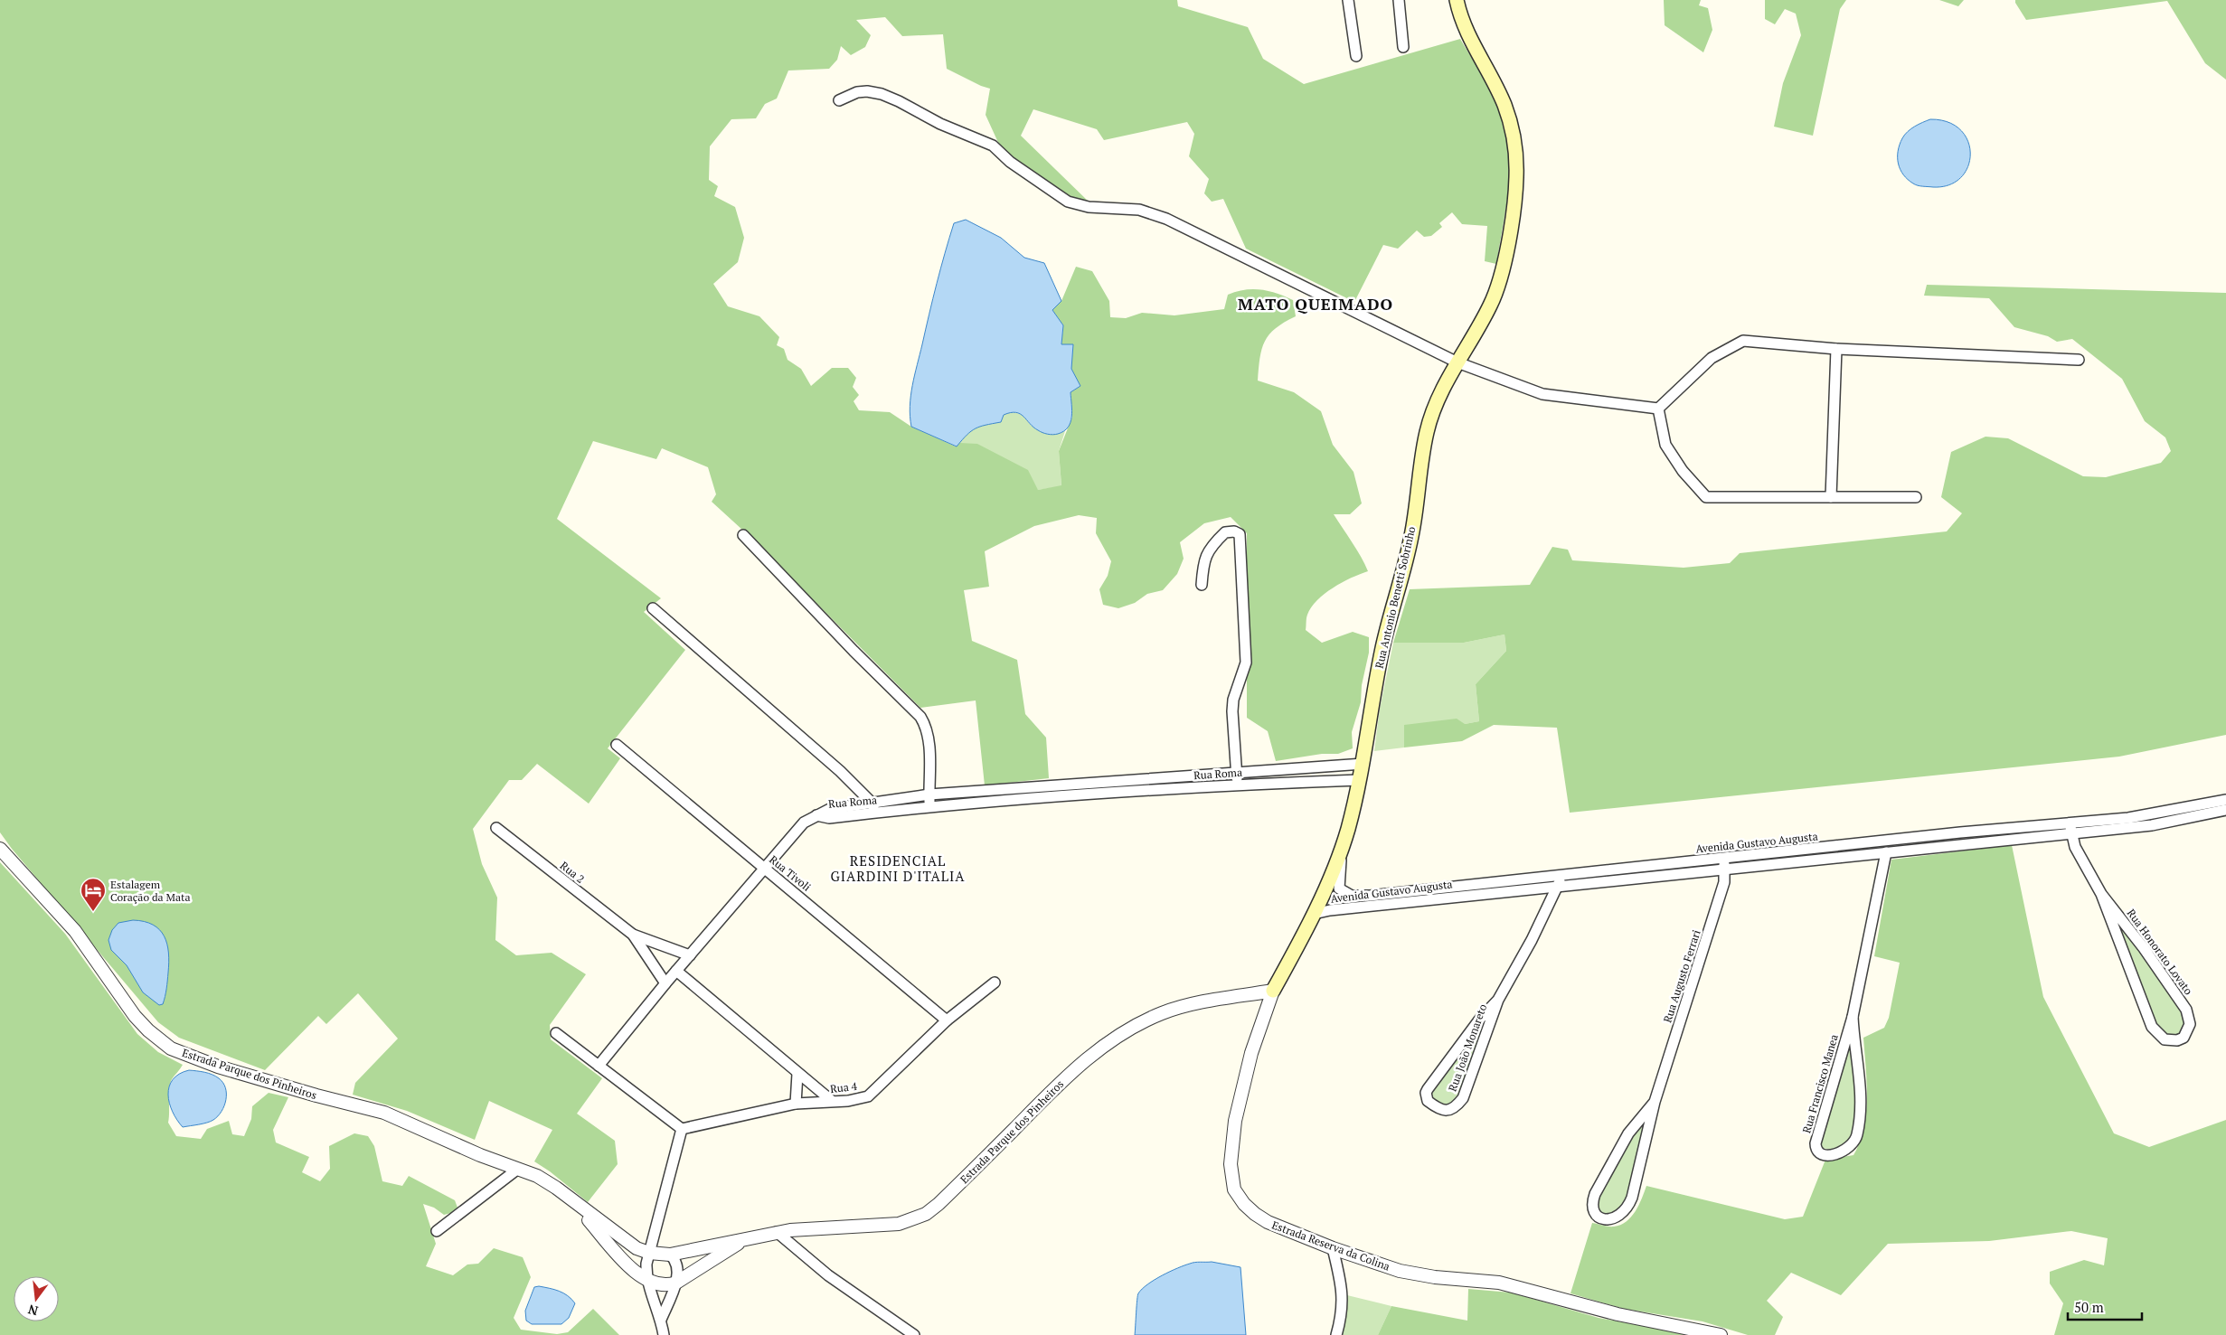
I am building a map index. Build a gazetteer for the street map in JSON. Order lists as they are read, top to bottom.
{
  "streets": {
    "main road": ["Rua Antonio Benetti Sobrinho"],
    "street": [
      "Rua Roma",
      "Avenida Gustavo Augusta",
      "Rua 2",
      "Rua Tivoli",
      "Rua Honorato Lovato",
      "Rua Augusto Ferrari",
      "Rua João Monareto",
      "Estrada Parque dos Pinheiros",
      "Rua Francisco Manea",
      "Rua 4",
      "Estrada Reserva da Colina"
    ]
  },
  "crossings": [
    ["Rua Antonio Benetti Sobrinho", "Rua Roma"],
    ["Rua Antonio Benetti Sobrinho", "Avenida Gustavo Augusta"],
    ["Rua Antonio Benetti Sobrinho", "Estrada Parque dos Pinheiros"],
    ["Rua Antonio Benetti Sobrinho", "Estrada Reserva da Colina"],
    ["Avenida Gustavo Augusta", "Rua Honorato Lovato"],
    ["Avenida Gustavo Augusta", "Rua Augusto Ferrari"],
    ["Avenida Gustavo Augusta", "Rua João Monareto"],
    ["Avenida Gustavo Augusta", "Rua Francisco Manea"],
    ["Rua Tivoli", "Rua 4"],
    ["Estrada Parque dos Pinheiros", "Estrada Reserva da Colina"]
  ],
  "districts": ["MATO QUEIMADO", "RESIDENCIAL GIARDINI D'ITALIA"],
  "places": {
    "hotel": ["Estalagem Coração da Mata"]
  },
  "scale_bar": "50 m",
  "north": "bottom"
}
